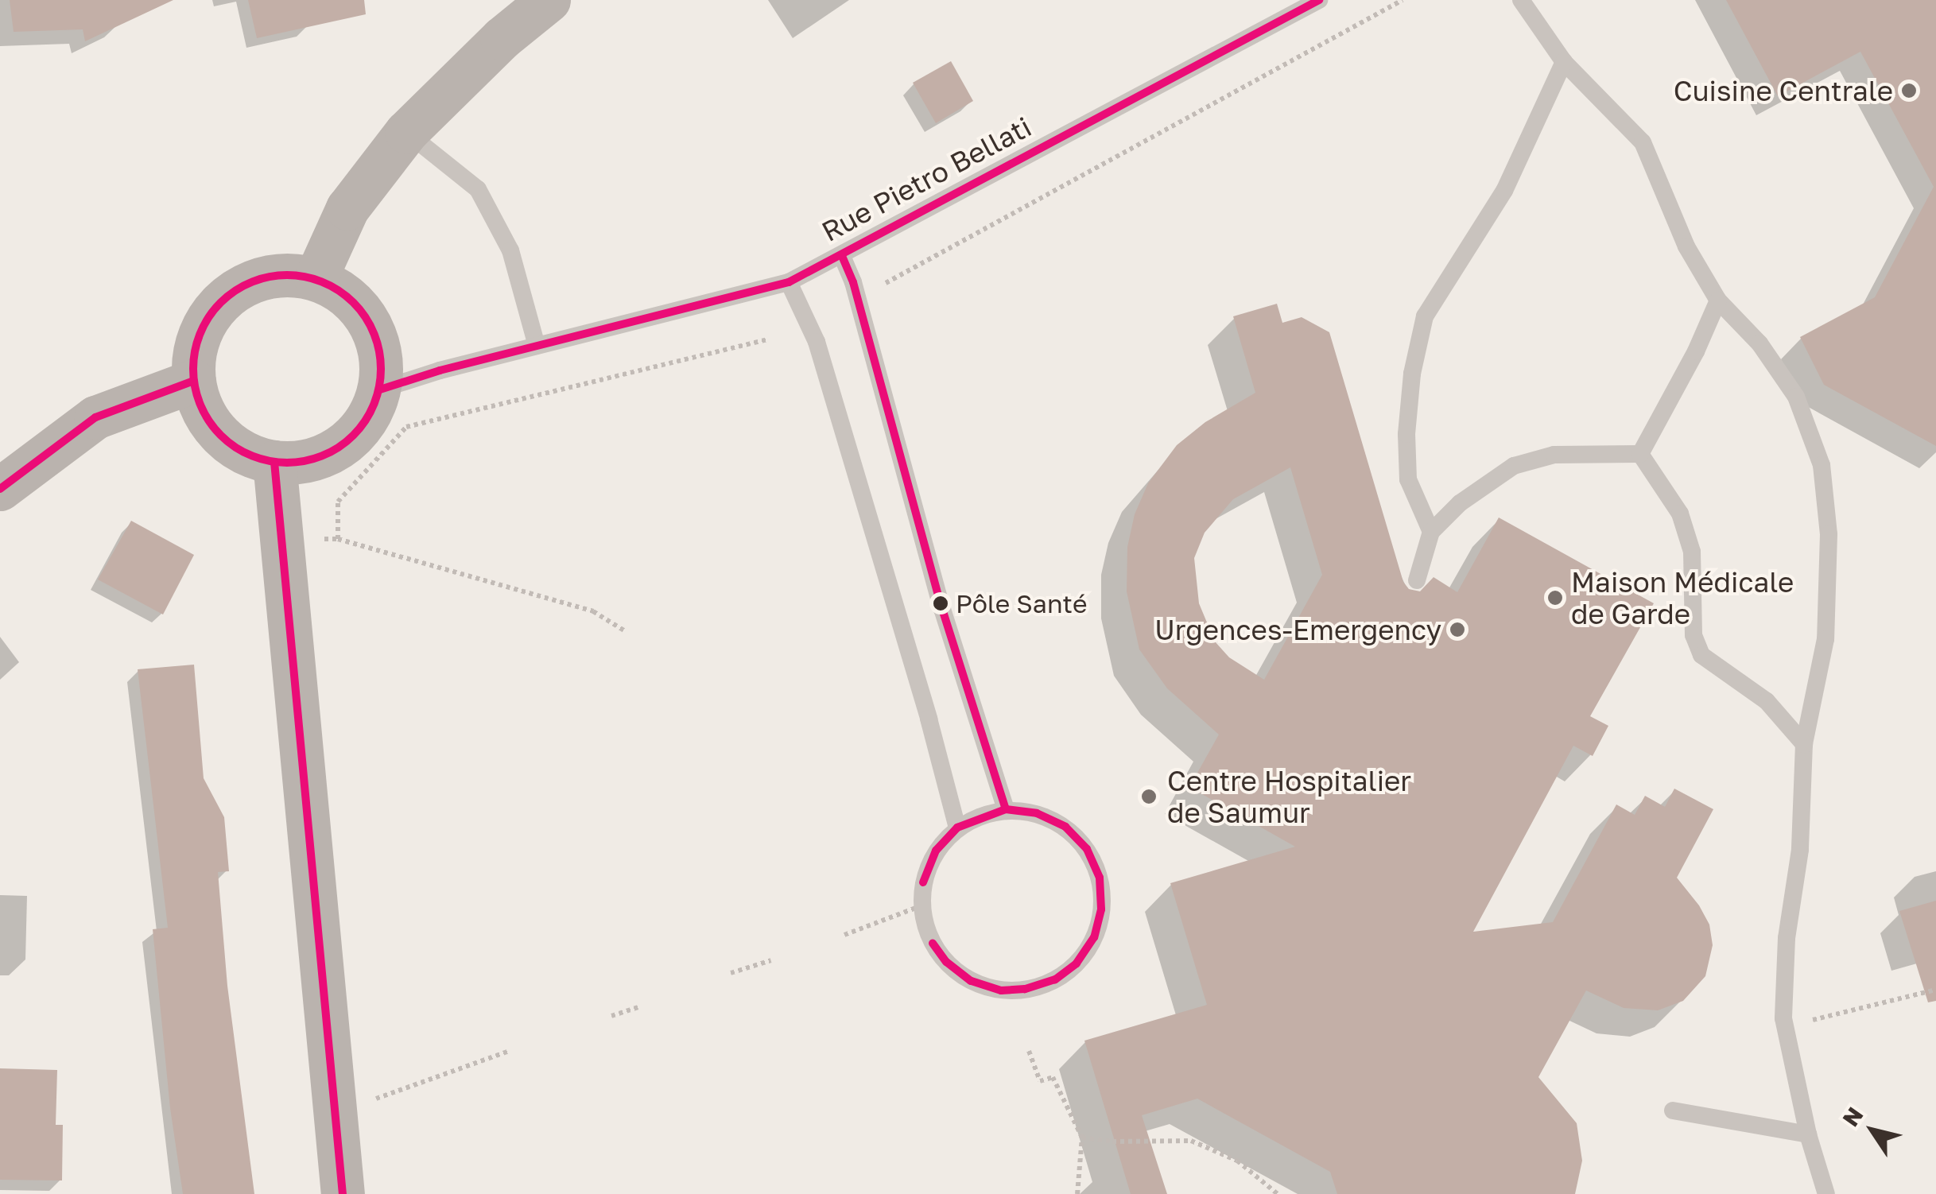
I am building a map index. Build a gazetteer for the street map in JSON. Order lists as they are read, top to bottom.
{
  "streets": {
    "lane": ["Rue Pietro Bellati"]
  },
  "places": [
    "Cuisine Centrale",
    "Maison Médicale de Garde",
    "Pôle Santé",
    "Urgences-Emergency",
    "Centre Hospitalier de Saumur"
  ],
  "north": "top left"
}
